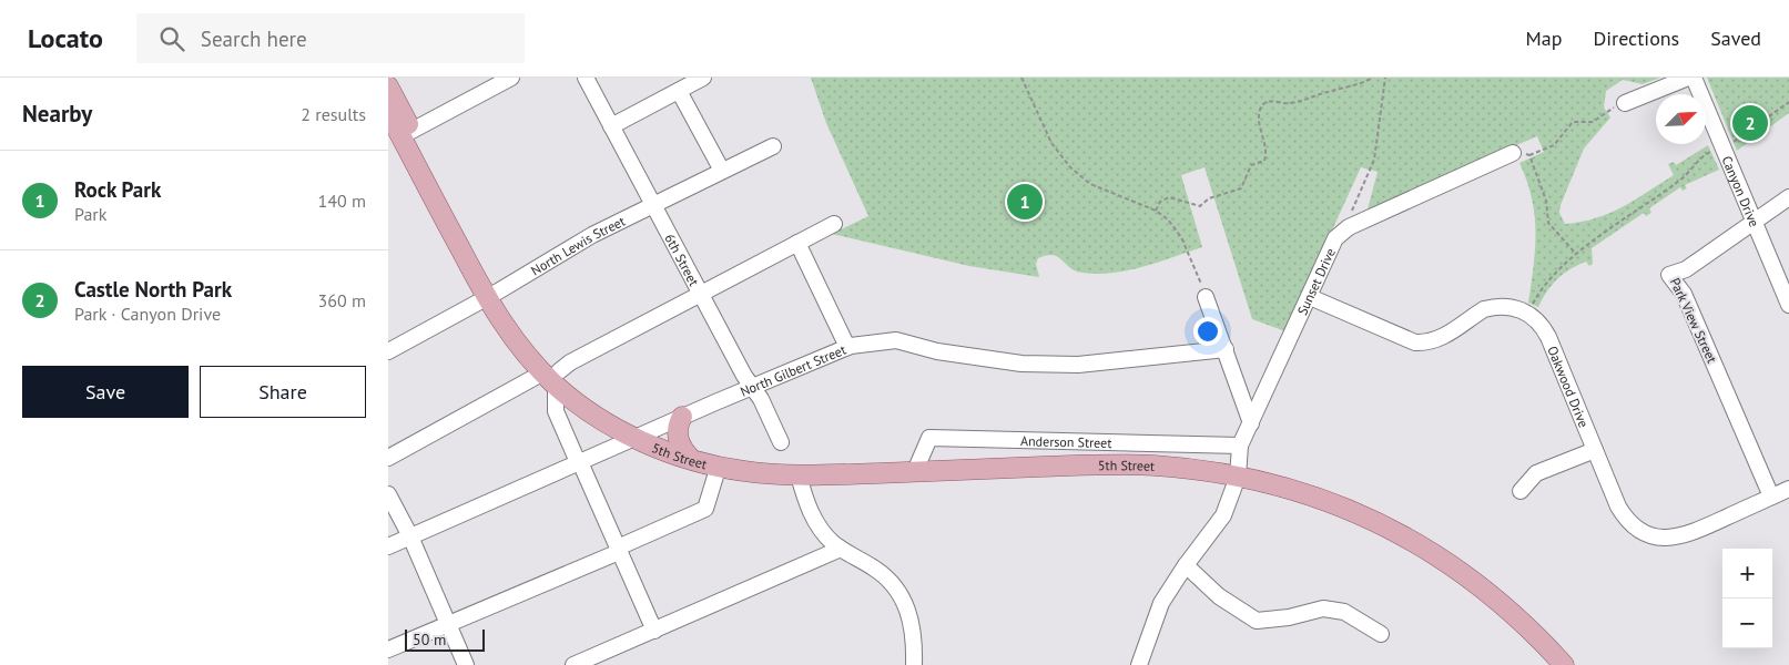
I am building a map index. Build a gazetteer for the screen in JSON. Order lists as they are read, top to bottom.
{
  "streets": {
    "main road": ["5th Street"],
    "street": [
      "Canyon Drive",
      "North Lewis Street",
      "6th Street",
      "Sunset Drive",
      "Park View Street",
      "North Gilbert Street",
      "Oakwood Drive",
      "Anderson Street"
    ]
  },
  "crossings": [
    ["Canyon Drive", "Park View Street"],
    ["North Lewis Street", "6th Street"],
    ["North Lewis Street", "5th Street"],
    ["6th Street", "North Gilbert Street"],
    ["Sunset Drive", "Anderson Street"],
    ["Sunset Drive", "5th Street"],
    ["Park View Street", "Oakwood Drive"],
    ["North Gilbert Street", "5th Street"],
    ["Anderson Street", "5th Street"]
  ],
  "scale_bar": "50 m",
  "north": "top right",
  "page": {
    "header": "Locato",
    "search": "Search here",
    "nav": ["Map", "Directions", "Saved"],
    "heading": ["Nearby", "2 results"],
    "pins": ["2", "1"],
    "list": [
      {
        "mark": "1",
        "name": "Rock Park",
        "note": "Park",
        "value": "140 m"
      },
      {
        "mark": "2",
        "name": "Castle North Park",
        "note": "Park · Canyon Drive",
        "value": "360 m"
      }
    ],
    "buttons": ["Save", "Share"],
    "map_buttons": ["+", "−"],
    "scale": "50 m"
  }
}
